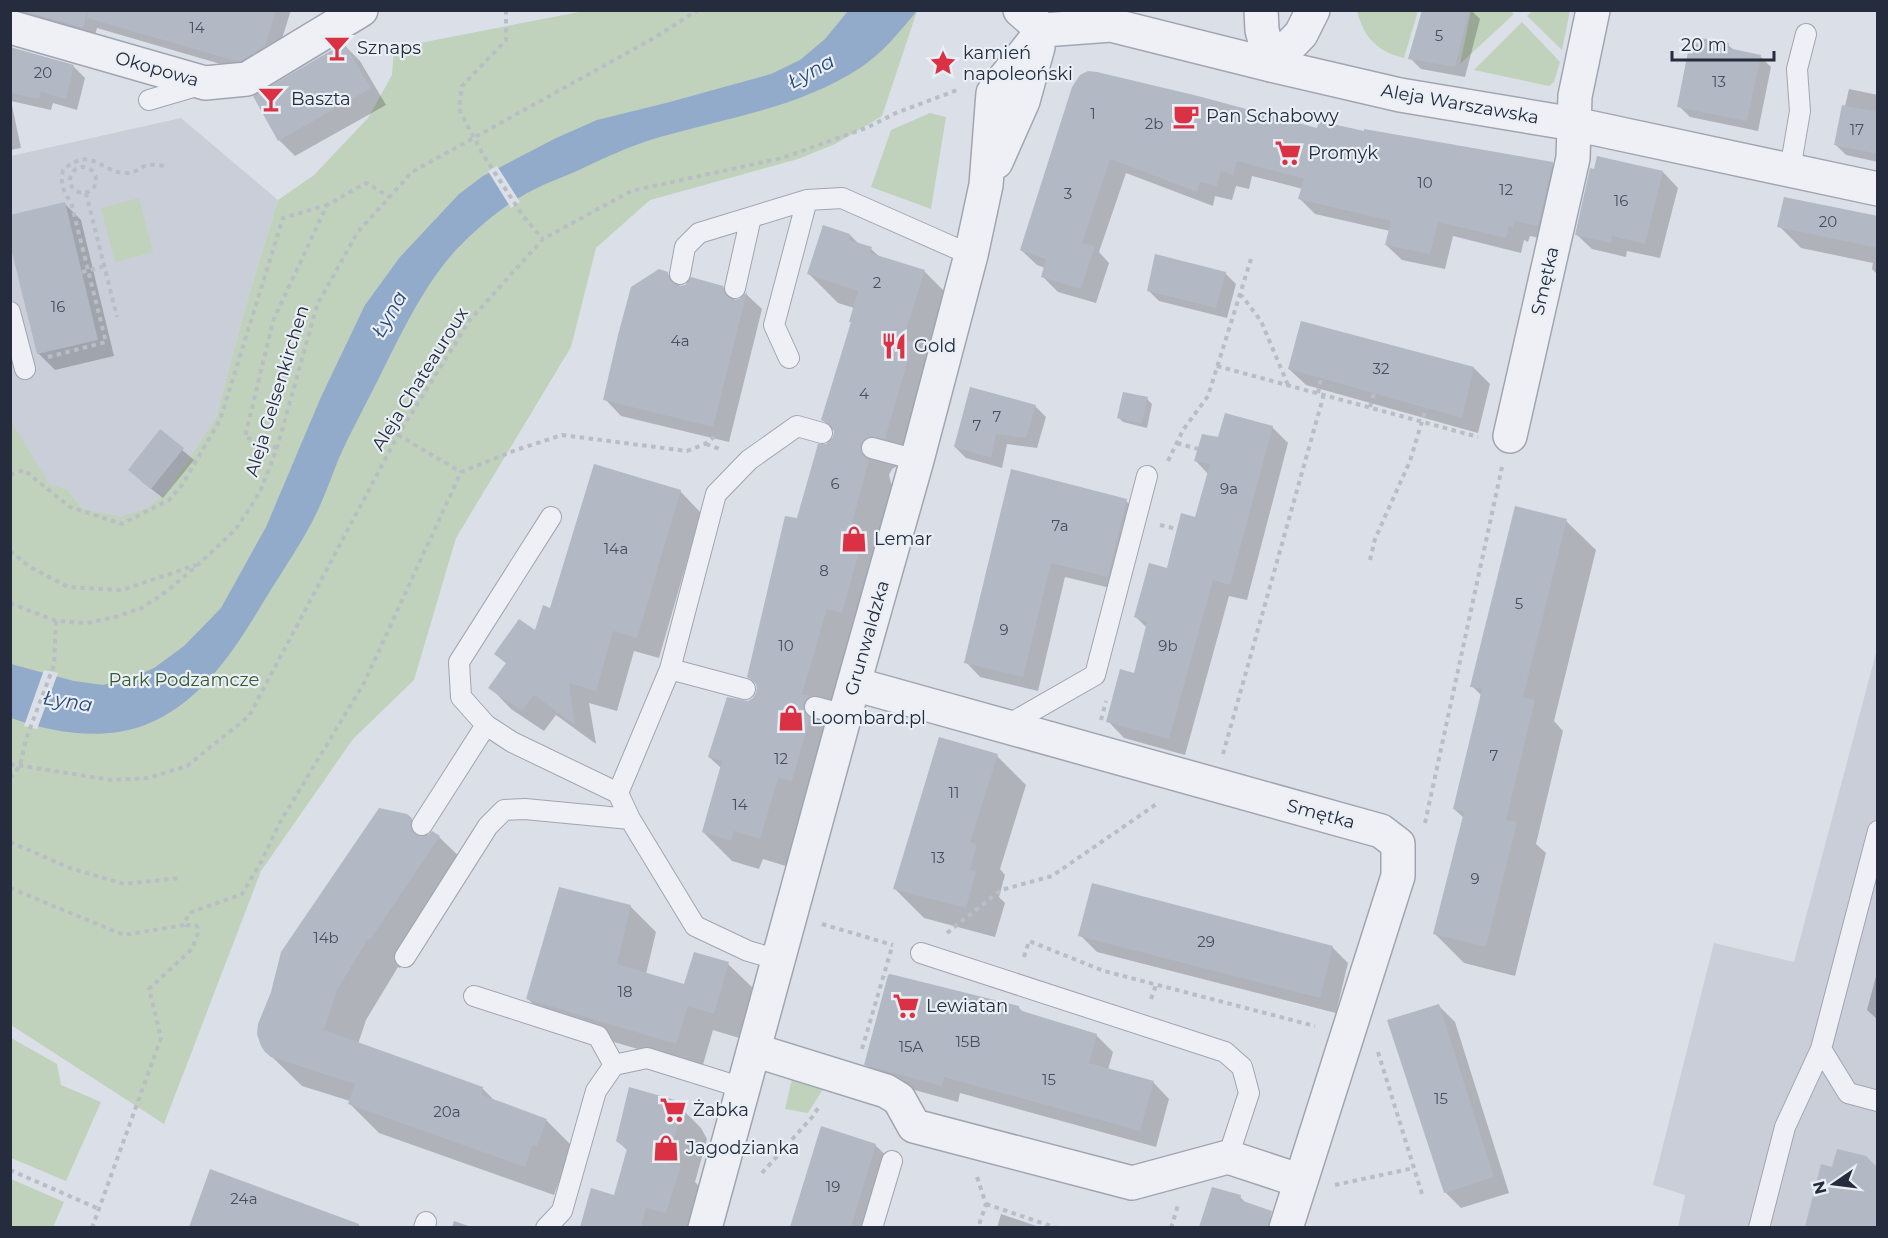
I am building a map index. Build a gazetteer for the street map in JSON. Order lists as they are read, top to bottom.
{
  "streets": {
    "street": [
      "Okopowa",
      "Aleja Warszawska",
      "Smętka",
      "Grunwaldzka"
    ],
    "path": ["Aleja Chateauroux", "Aleja Gelsenkirchen"]
  },
  "crossings": [
    ["Aleja Warszawska", "Smętka"],
    ["Aleja Warszawska", "Grunwaldzka"],
    ["Smętka", "Grunwaldzka"]
  ],
  "water": ["Łyna"],
  "parks": ["Park Podzamcze"],
  "places": {
    "bar": ["Sznaps", "Baszta"],
    "place": ["kamień napoleoński"],
    "cafe": ["Pan Schabowy"],
    "supermarket": ["Promyk", "Lewiatan", "Żabka"],
    "restaurant": ["Gold"],
    "shop": ["Lemar", "Loombard.pl", "Jagodzianka"]
  },
  "house_numbers": [
    "14",
    "5",
    "20",
    "13",
    "1",
    "2b",
    "17",
    "10",
    "12",
    "3",
    "16",
    "20",
    "2",
    "16",
    "4a",
    "32",
    "4",
    "7",
    "7",
    "6",
    "9a",
    "7a",
    "14a",
    "8",
    "5",
    "9",
    "10",
    "9b",
    "7",
    "12",
    "11",
    "14",
    "13",
    "9",
    "14b",
    "29",
    "18",
    "15B",
    "15A",
    "15",
    "15",
    "20a",
    "19",
    "24a"
  ],
  "scale_bar": "20 m",
  "north": "left"
}
